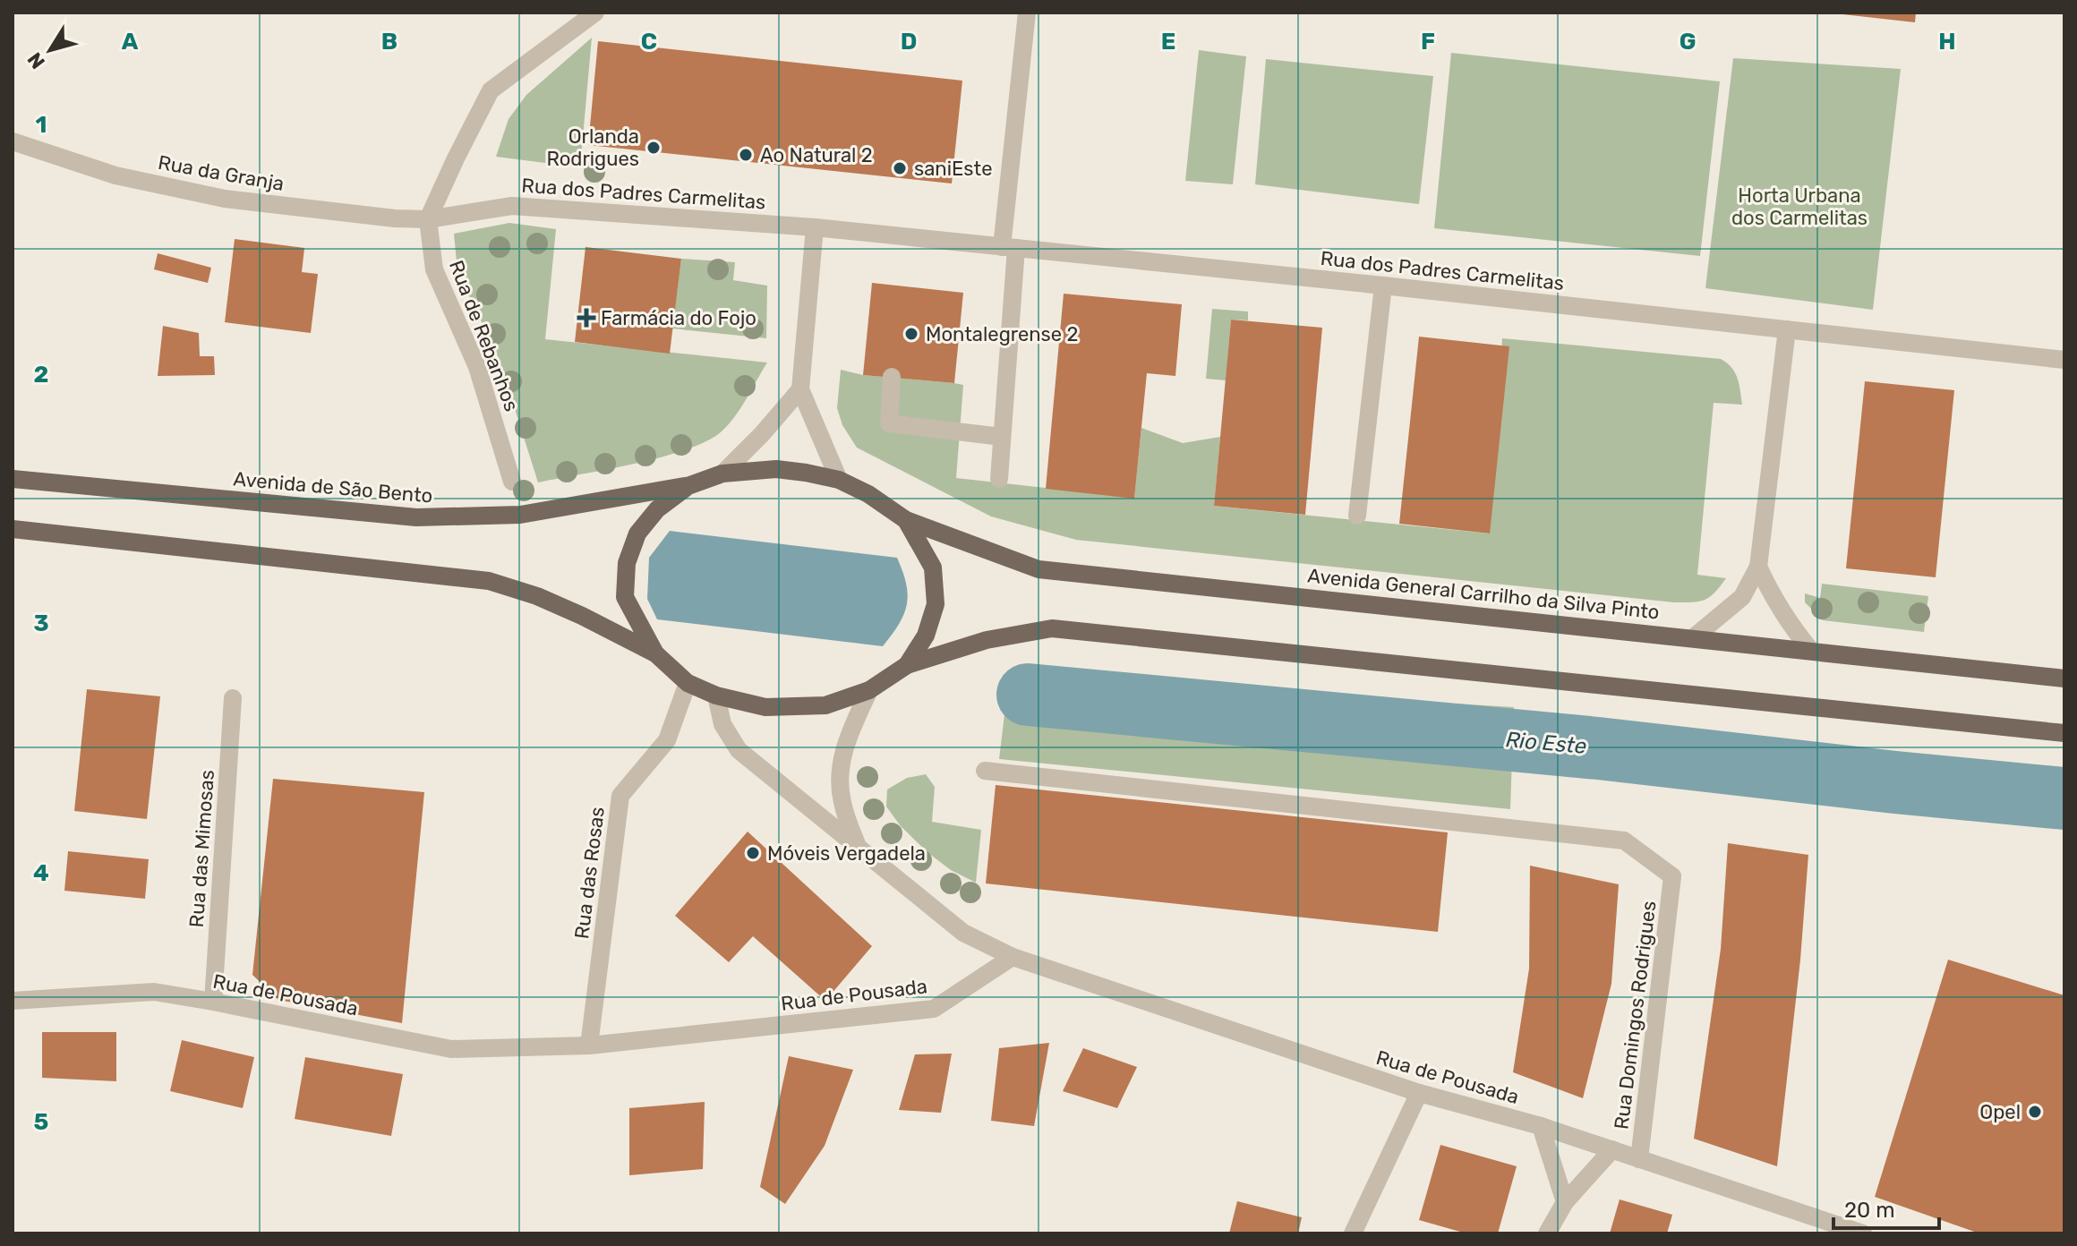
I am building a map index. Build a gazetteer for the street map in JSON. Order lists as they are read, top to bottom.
{
  "streets": {
    "main road": ["Avenida de São Bento", "Avenida General Carrilho da Silva Pinto"],
    "street": [
      "Rua da Granja",
      "Rua dos Padres Carmelitas",
      "Rua de Rebanhos",
      "Rua das Mimosas",
      "Rua das Rosas",
      "Rua de Pousada",
      "Rua Domingos Rodrigues"
    ]
  },
  "crossings": [
    ["Rua da Granja", "Rua dos Padres Carmelitas"],
    ["Rua da Granja", "Rua de Rebanhos"],
    ["Rua dos Padres Carmelitas", "Rua de Rebanhos"],
    ["Avenida de São Bento", "Avenida General Carrilho da Silva Pinto"],
    ["Avenida de São Bento", "Rua das Rosas"],
    ["Rua das Mimosas", "Rua de Pousada"],
    ["Rua das Rosas", "Rua de Pousada"],
    ["Rua de Pousada", "Rua Domingos Rodrigues"]
  ],
  "water": ["Rio Este"],
  "parks": ["Horta Urbana dos Carmelitas"],
  "places": {
    "other": [
      "Orlanda Rodrigues",
      "Ao Natural 2",
      "saniEste",
      "Montalegrense 2",
      "Móveis Vergadela",
      "Opel"
    ],
    "health": ["Farmácia do Fojo"]
  },
  "scale_bar": "20 m",
  "north": "bottom left",
  "grid": {
    "columns": [
      "A",
      "B",
      "C",
      "D",
      "E",
      "F",
      "G",
      "H"
    ],
    "rows": [
      "1",
      "2",
      "3",
      "4",
      "5"
    ]
  }
}
